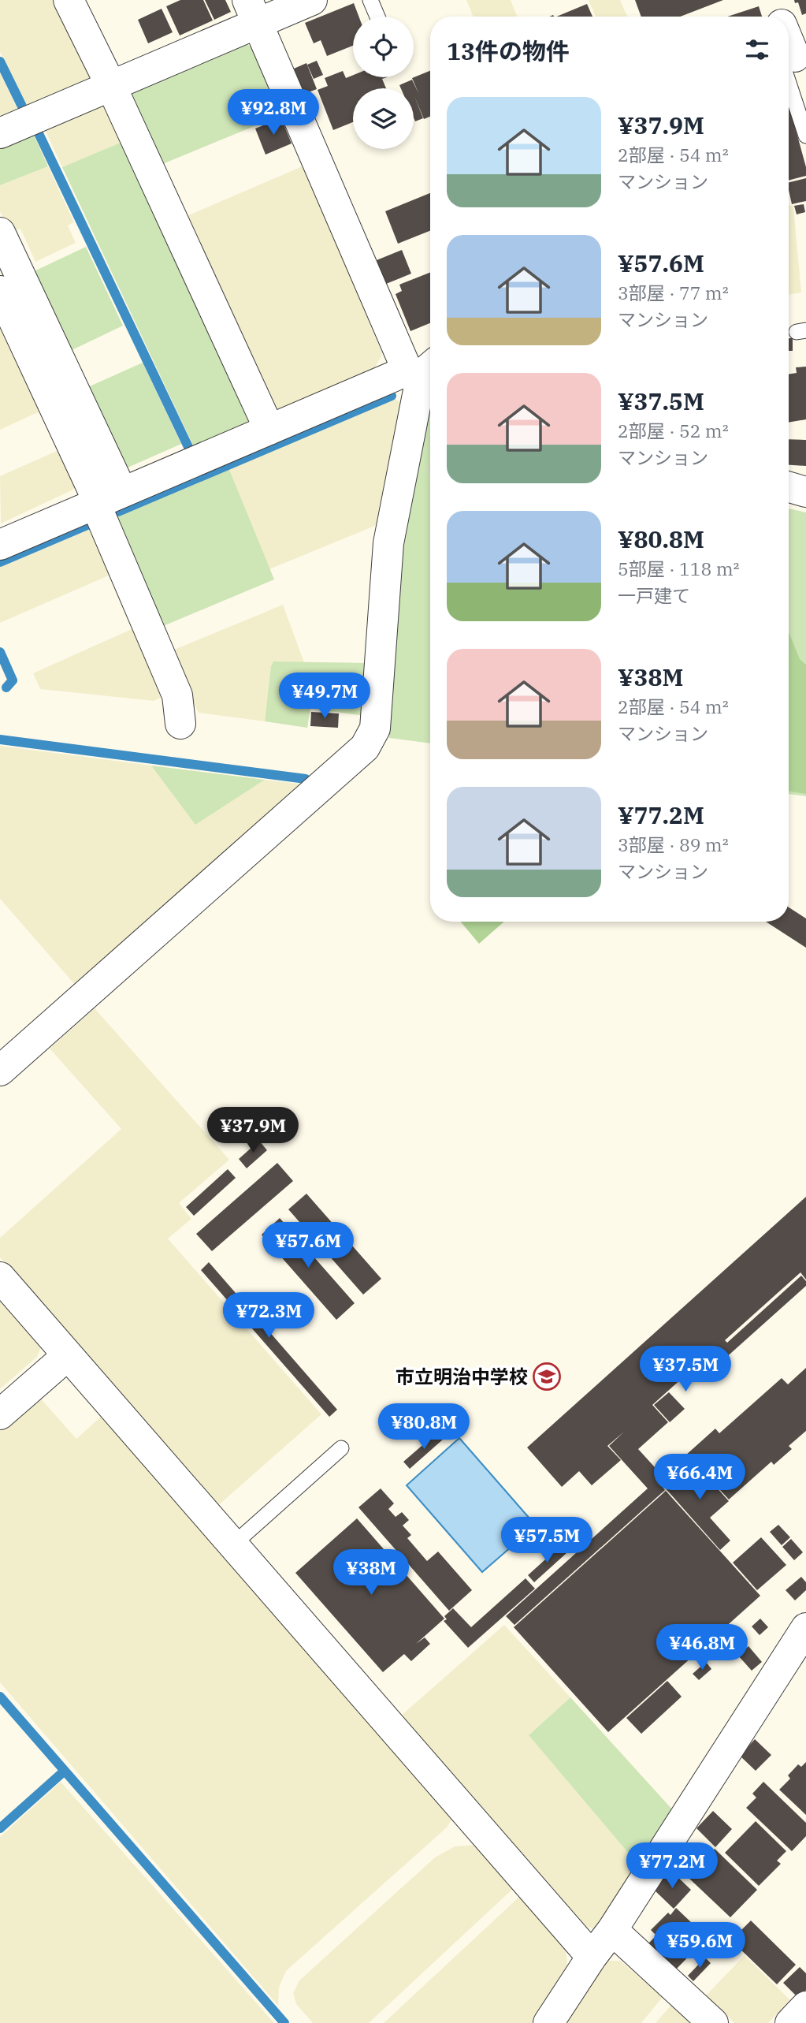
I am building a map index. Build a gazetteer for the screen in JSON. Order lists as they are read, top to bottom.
{
  "places": {
    "school or university": ["市立明治中学校"]
  },
  "page": {
    "heading": "13件の物件",
    "list": [
      {
        "name": "¥37.9M",
        "note": "2部屋 · 54 m² · マンション"
      },
      {
        "name": "¥57.6M",
        "note": "3部屋 · 77 m² · マンション"
      },
      {
        "name": "¥37.5M",
        "note": "2部屋 · 52 m² · マンション"
      },
      {
        "name": "¥80.8M",
        "note": "5部屋 · 118 m² · 一戸建て"
      },
      {
        "name": "¥38M",
        "note": "2部屋 · 54 m² · マンション"
      },
      {
        "name": "¥77.2M",
        "note": "3部屋 · 89 m² · マンション"
      }
    ],
    "price": [
      "¥92.8M",
      "¥49.7M",
      "¥37.9M",
      "¥57.6M",
      "¥72.3M",
      "¥37.5M",
      "¥80.8M",
      "¥66.4M",
      "¥57.5M",
      "¥38M",
      "¥46.8M",
      "¥77.2M",
      "¥59.6M"
    ]
  }
}
